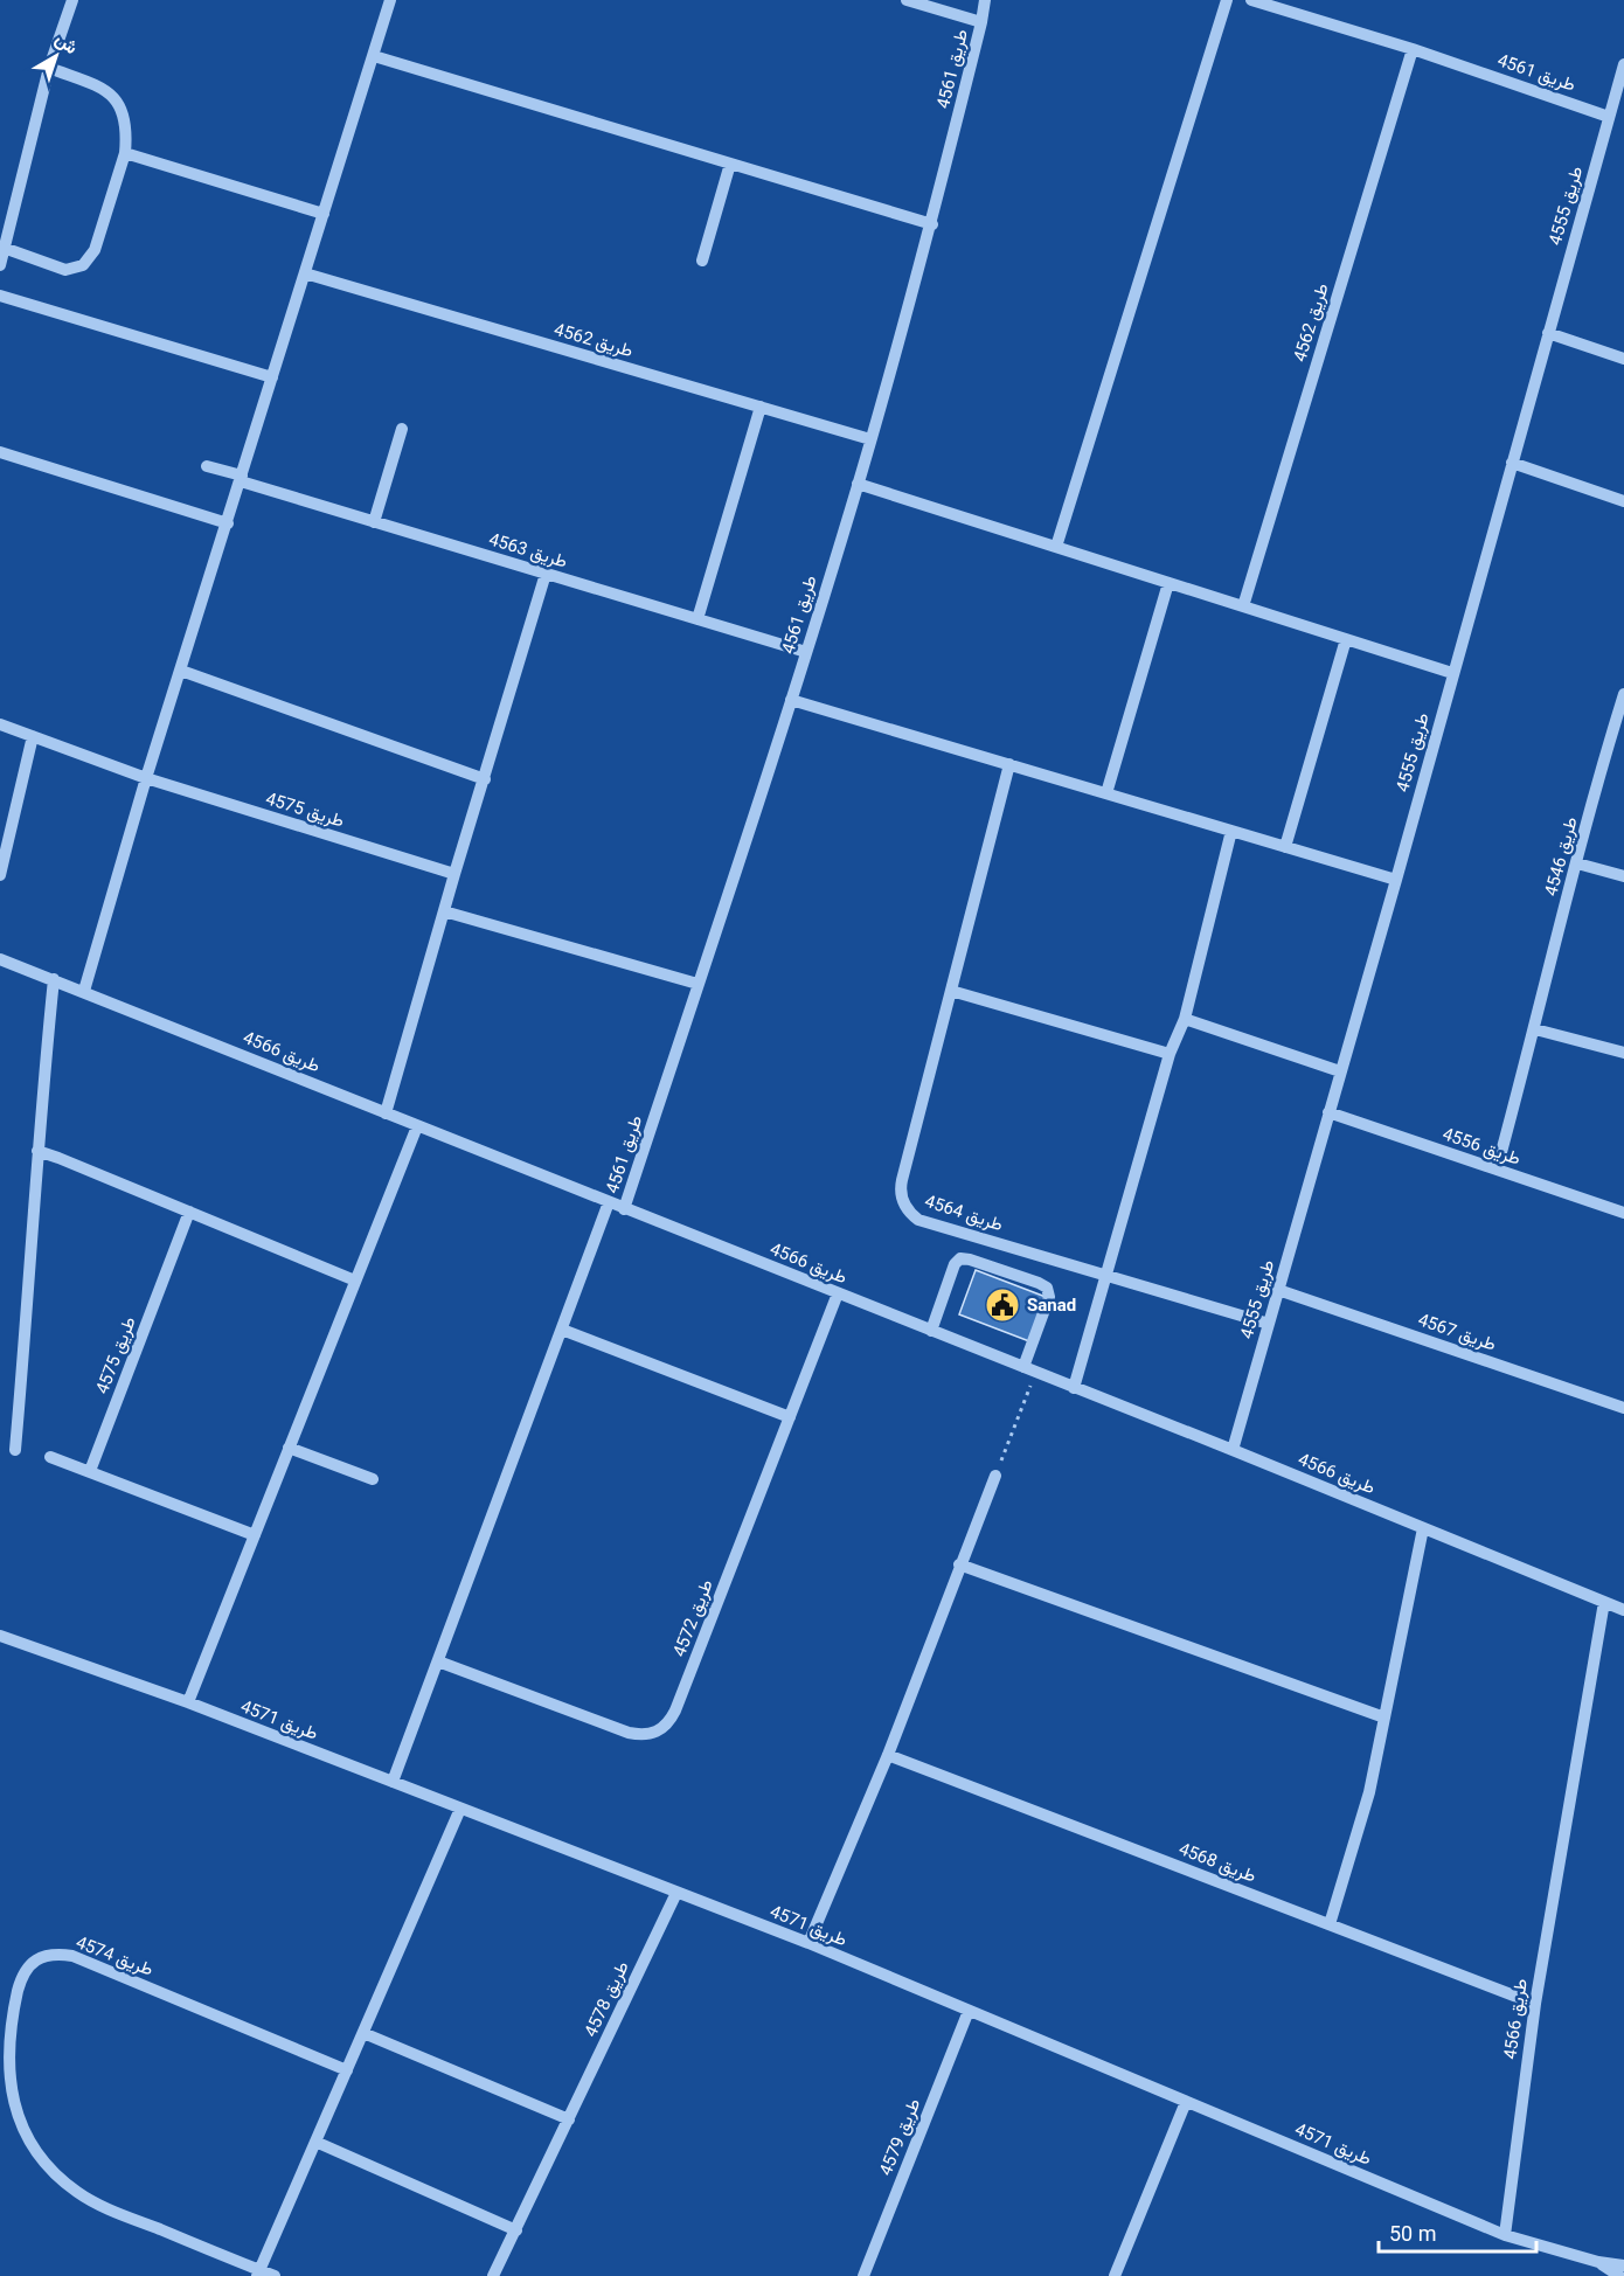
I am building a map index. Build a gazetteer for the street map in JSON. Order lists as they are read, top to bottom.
{
  "streets": {
    "street": [
      "طريق 4561",
      "طريق 4555",
      "طريق 4562",
      "طريق 4563",
      "طريق 4575",
      "طريق 4546",
      "طريق 4566",
      "طريق 4556",
      "طريق 4564",
      "طريق 4567",
      "طريق 4572",
      "طريق 4571",
      "طريق 4568",
      "طريق 4574",
      "طريق 4578",
      "طريق 4579"
    ]
  },
  "crossings": [
    ["طريق 4561", "طريق 4555"],
    ["طريق 4561", "طريق 4562"],
    ["طريق 4561", "طريق 4563"],
    ["طريق 4561", "طريق 4566"],
    ["طريق 4555", "طريق 4566"],
    ["طريق 4555", "طريق 4556"],
    ["طريق 4555", "طريق 4564"],
    ["طريق 4555", "طريق 4567"],
    ["طريق 4546", "طريق 4556"],
    ["طريق 4566", "طريق 4572"],
    ["طريق 4566", "طريق 4571"],
    ["طريق 4566", "طريق 4568"],
    ["طريق 4571", "طريق 4578"],
    ["طريق 4571", "طريق 4579"]
  ],
  "places": {
    "public building": ["Sanad"]
  },
  "scale_bar": "50 m",
  "north": "top right"
}
